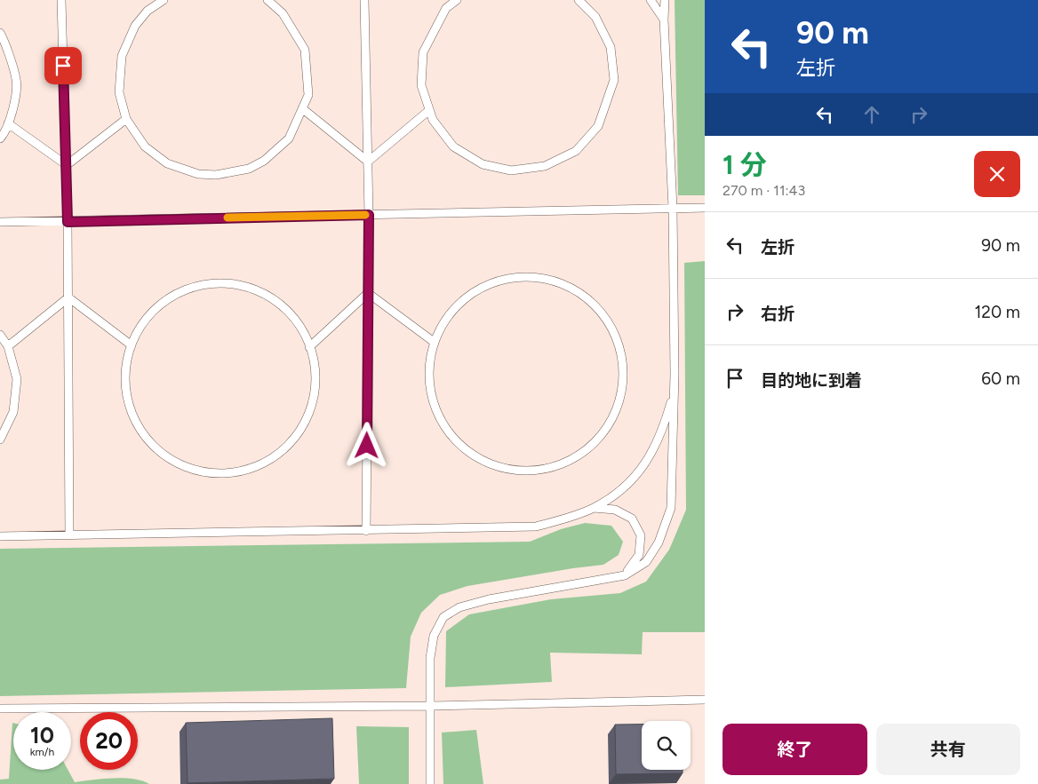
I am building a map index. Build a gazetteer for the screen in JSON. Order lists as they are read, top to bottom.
{
  "page": {
    "turn": ["90 m", "左折"],
    "heading": ["1 分", "270 m · 11:43"],
    "list": [
      {
        "name": "左折",
        "value": "90 m"
      },
      {
        "name": "右折",
        "value": "120 m"
      },
      {
        "name": "目的地に到着",
        "value": "60 m"
      }
    ],
    "speed": "10 km/h",
    "limit": "20",
    "buttons": ["終了", "共有"]
  }
}
